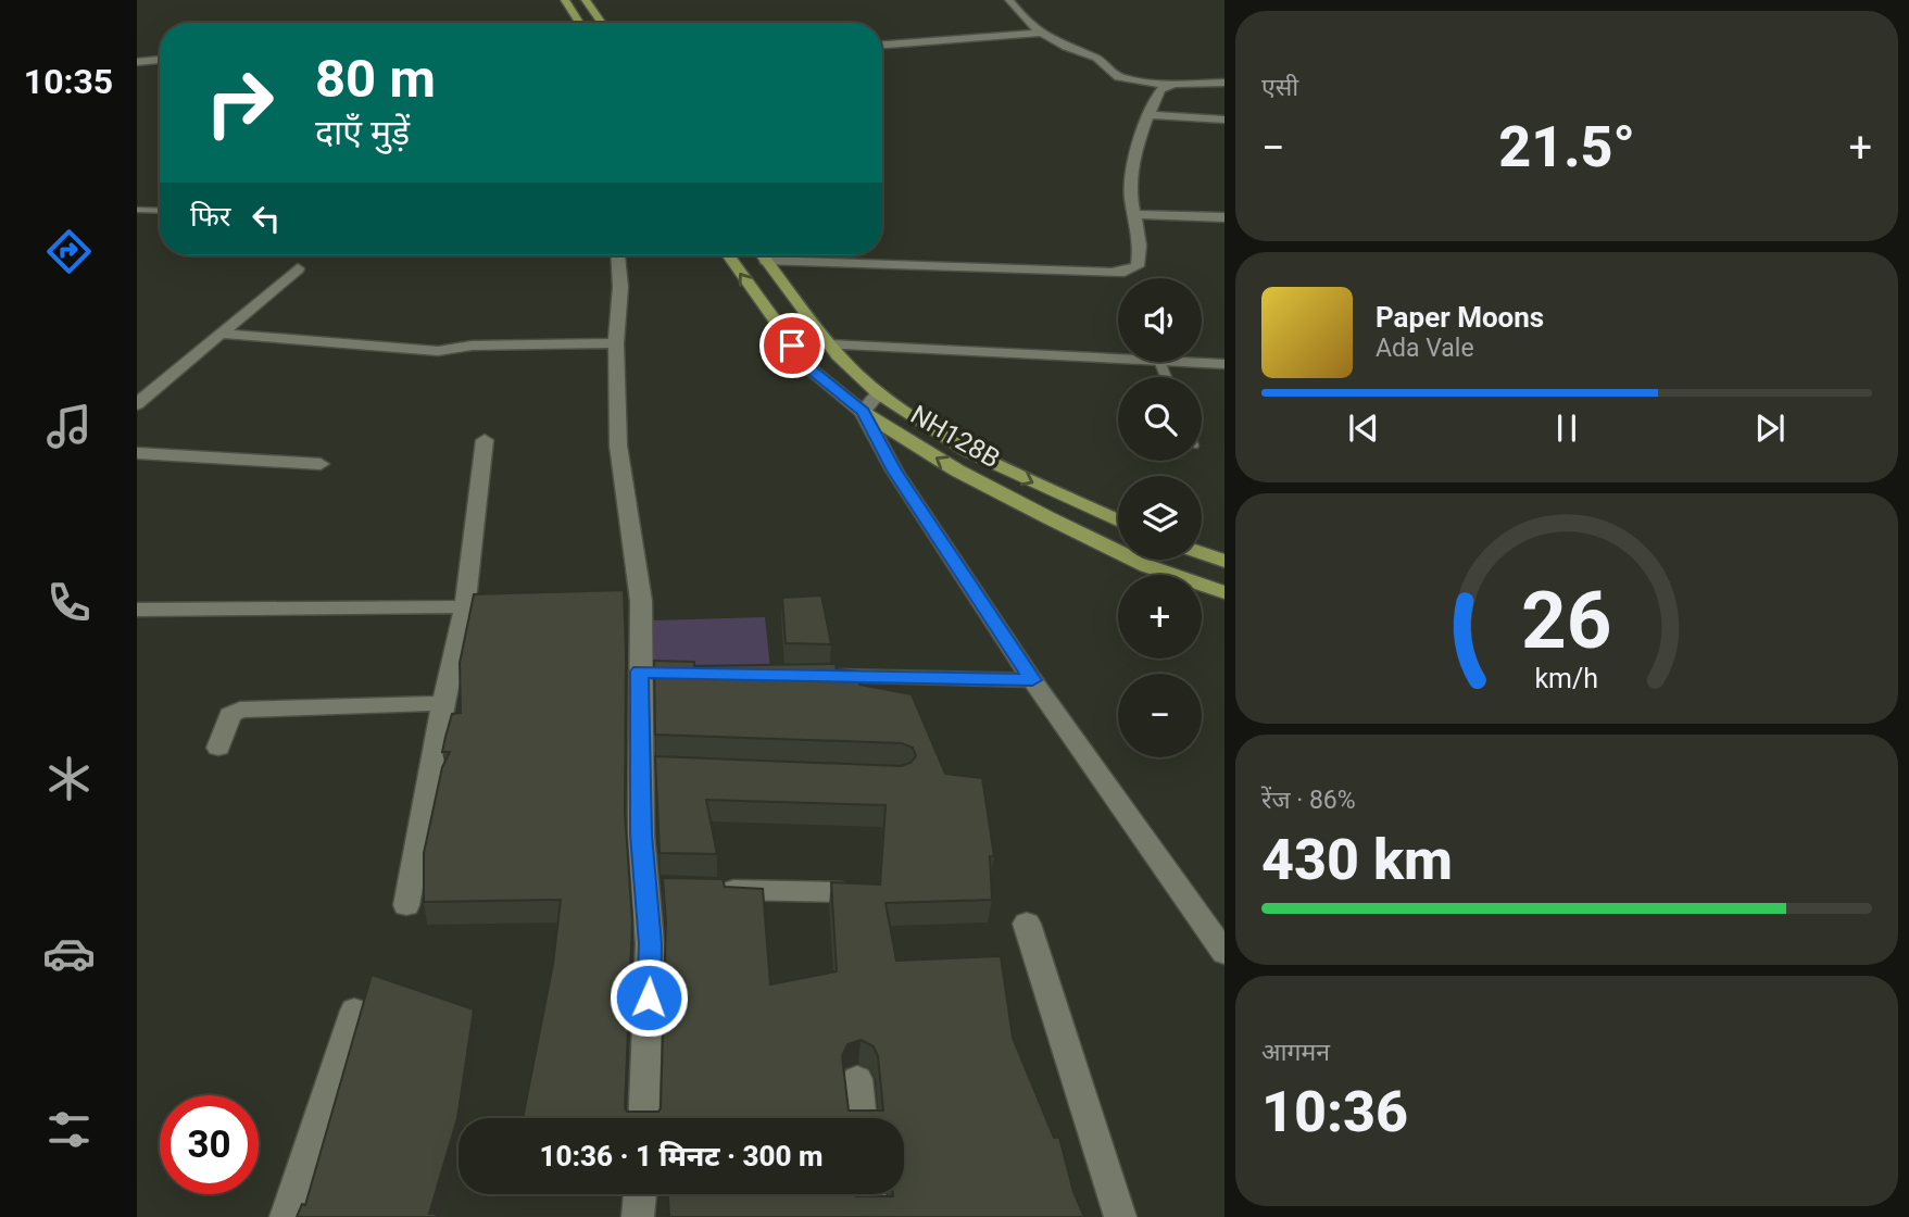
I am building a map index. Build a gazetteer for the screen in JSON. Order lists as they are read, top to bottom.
{
  "streets": {
    "highway": ["NH128B"]
  },
  "page": {
    "tabs": "10:35",
    "tile": [
      "एसी",
      ["रेंज · 86%", "430 km"],
      ["आगमन", "10:36"]
    ],
    "turn": ["80 m", "दाएँ मुड़ें"],
    "heat": ["−", "21.5°", "+"],
    "then": "फिर",
    "map_buttons": ["+", "−"],
    "song": ["Paper Moons", "Ada Vale"],
    "limit": "30",
    "trip": "10:36 · 1 मिनट · 300 m",
    "gauge": ["26", "km/h"]
  }
}
